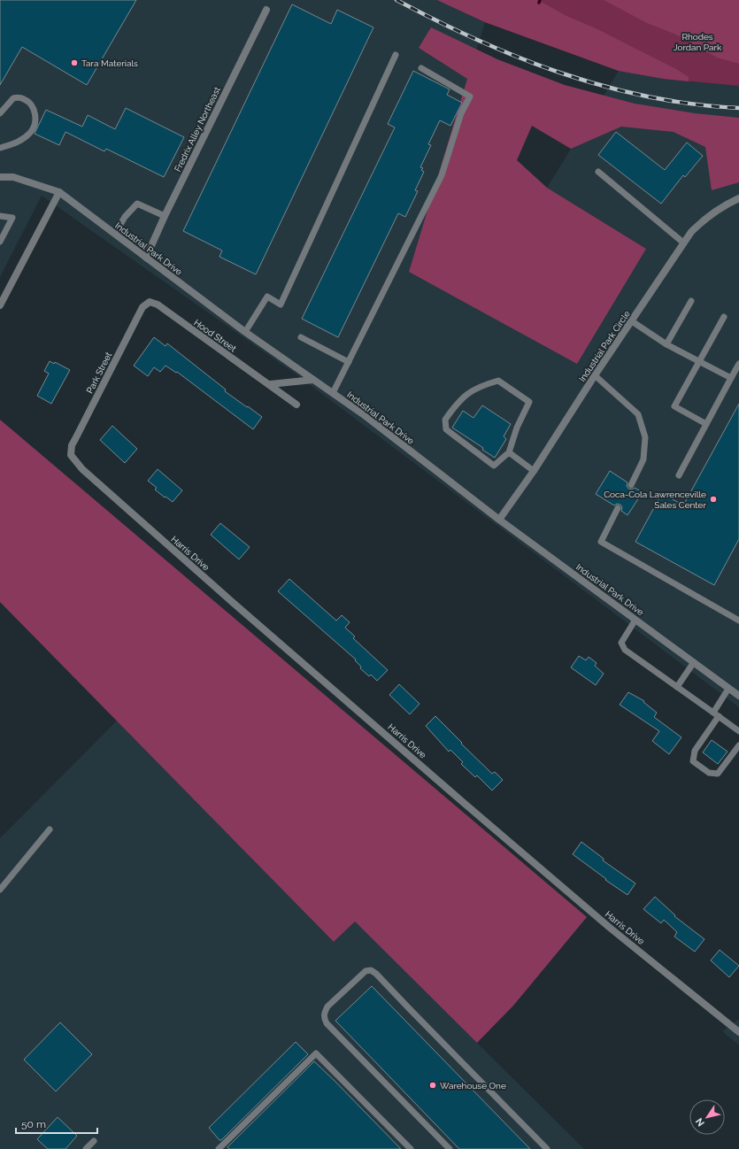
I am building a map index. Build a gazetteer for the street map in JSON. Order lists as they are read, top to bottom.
{
  "streets": {
    "street": [
      "Fredrix Alley Northeast",
      "Industrial Park Drive",
      "Hood Street",
      "Industrial Park Circle",
      "Park Street",
      "Harris Drive"
    ]
  },
  "crossings": [
    ["Fredrix Alley Northeast", "Industrial Park Drive"],
    ["Industrial Park Drive", "Industrial Park Circle"],
    ["Hood Street", "Park Street"],
    ["Park Street", "Harris Drive"]
  ],
  "parks": ["Rhodes Jordan Park"],
  "places": ["Tara Materials", "Coca-Cola Lawrenceville Sales Center", "Warehouse One"],
  "scale_bar": "50 m",
  "north": "bottom left"
}
